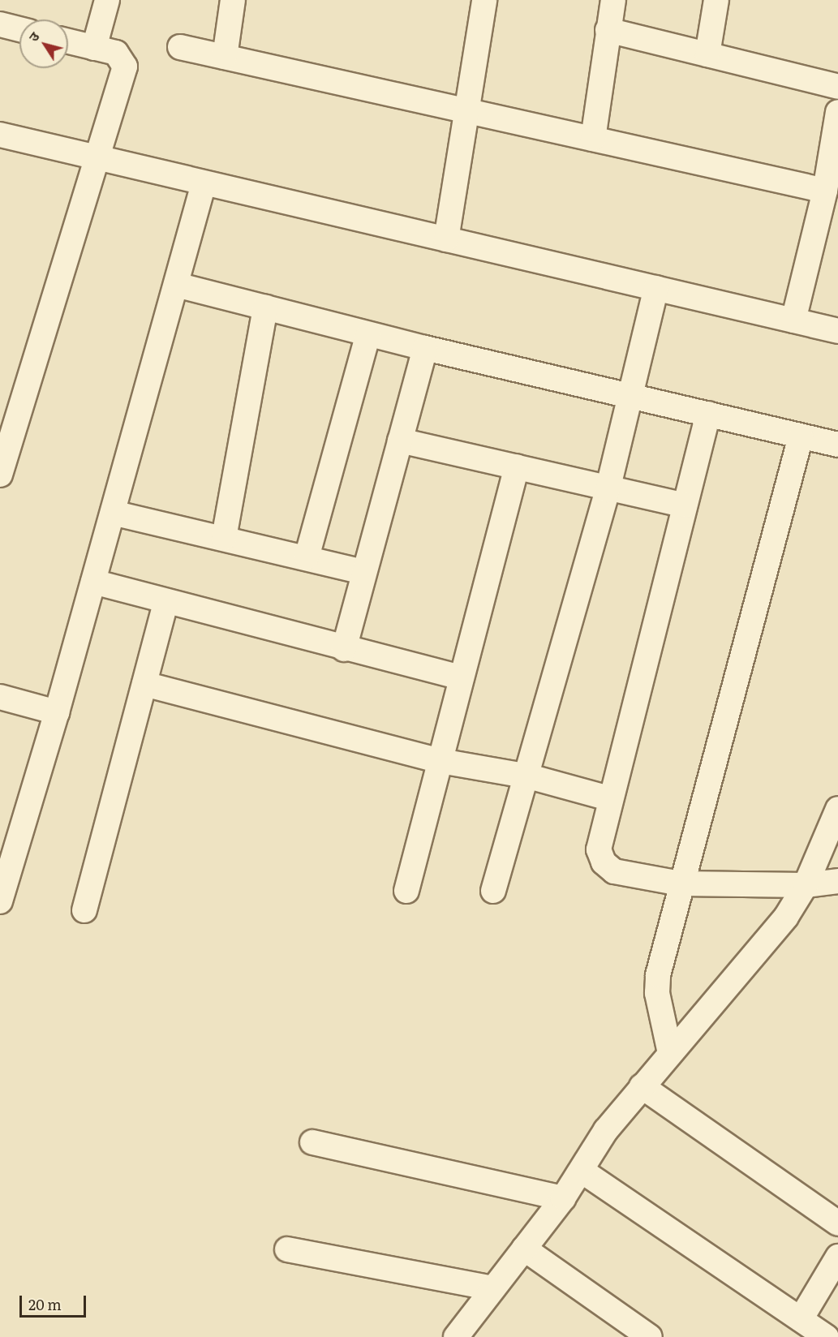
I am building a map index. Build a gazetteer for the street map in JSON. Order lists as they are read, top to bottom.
{
  "scale_bar": "20 m",
  "north": "top left"
}
